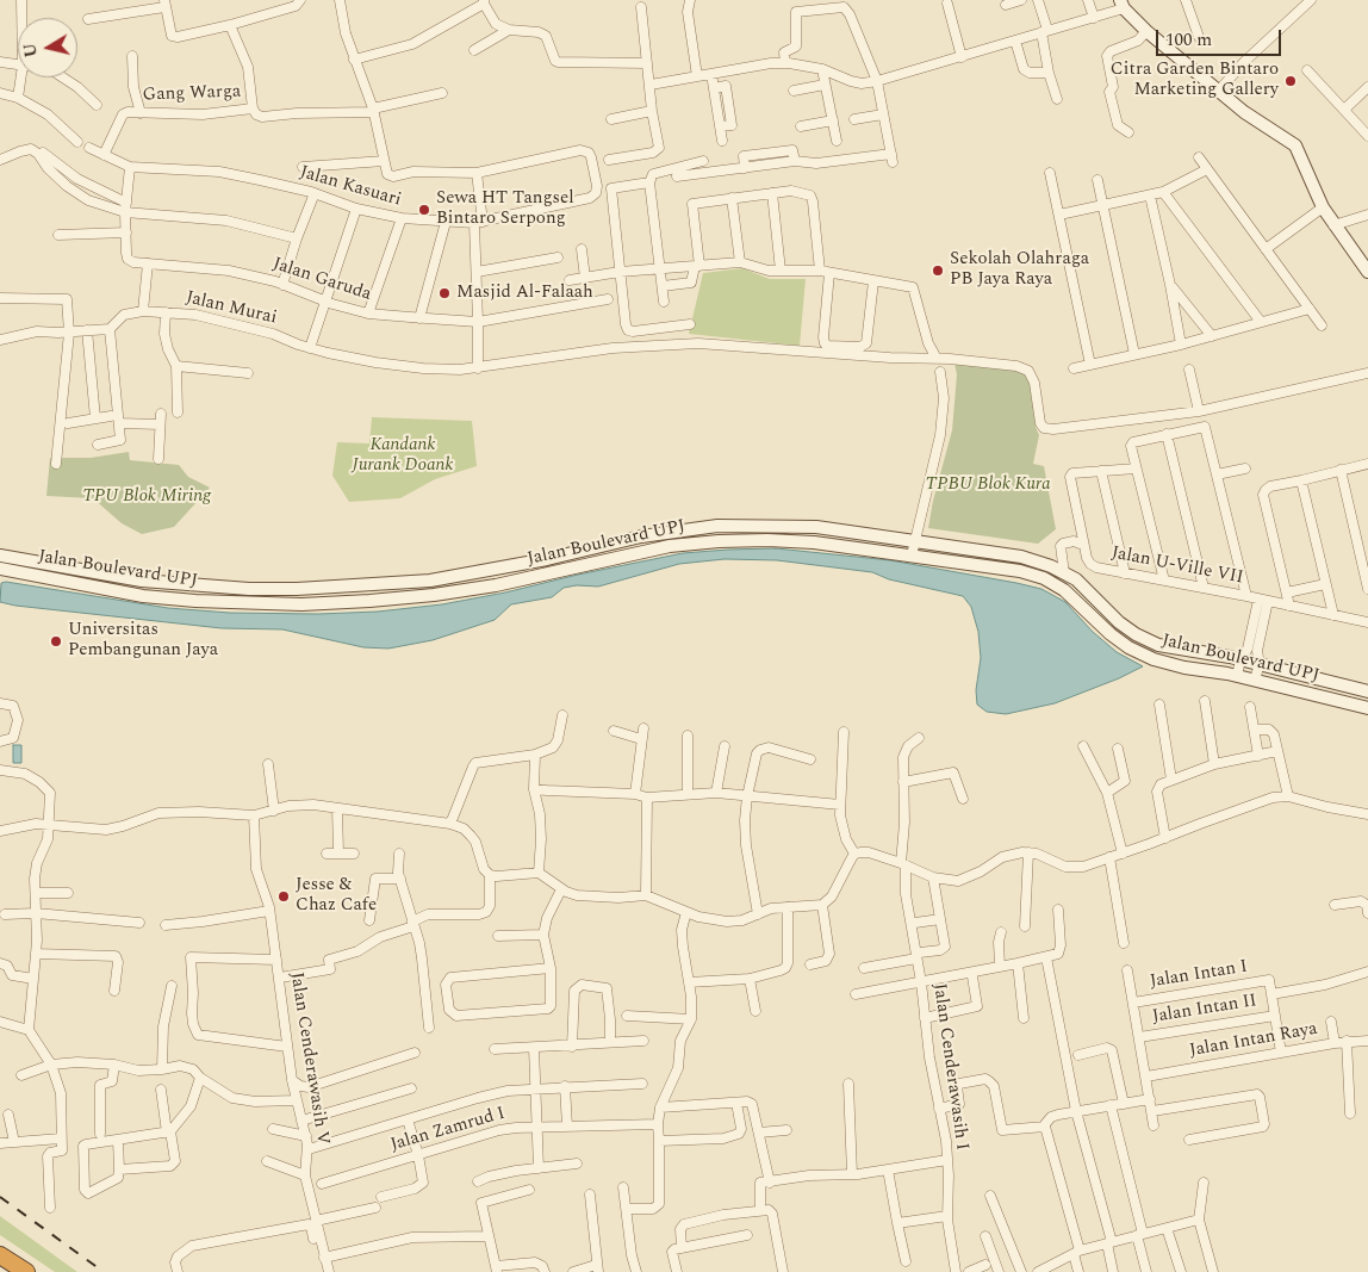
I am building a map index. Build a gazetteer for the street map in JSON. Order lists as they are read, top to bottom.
{
  "streets": {
    "street": [
      "Gang Warga",
      "Jalan Kasuari",
      "Jalan Garuda",
      "Jalan Murai",
      "Jalan Boulevard UPJ",
      "Jalan U-Ville VII",
      "Jalan Intan I",
      "Jalan Intan II",
      "Jalan Intan Raya",
      "Jalan Cenderawasih V",
      "Jalan Cenderawasih I",
      "Jalan Zamrud I"
    ]
  },
  "crossings": [
    ["Gang Warga", "Jalan Kasuari"]
  ],
  "parks": ["Kandank Jurank Doank", "TPBU Blok Kura", "TPU Blok Miring"],
  "places": [
    "Citra Garden Bintaro Marketing Gallery",
    "Sewa HT Tangsel Bintaro Serpong",
    "Sekolah Olahraga PB Jaya Raya",
    "Masjid Al-Falaah",
    "Universitas Pembangunan Jaya",
    "Jesse & Chaz Cafe"
  ],
  "scale_bar": "100 m",
  "north": "left"
}
